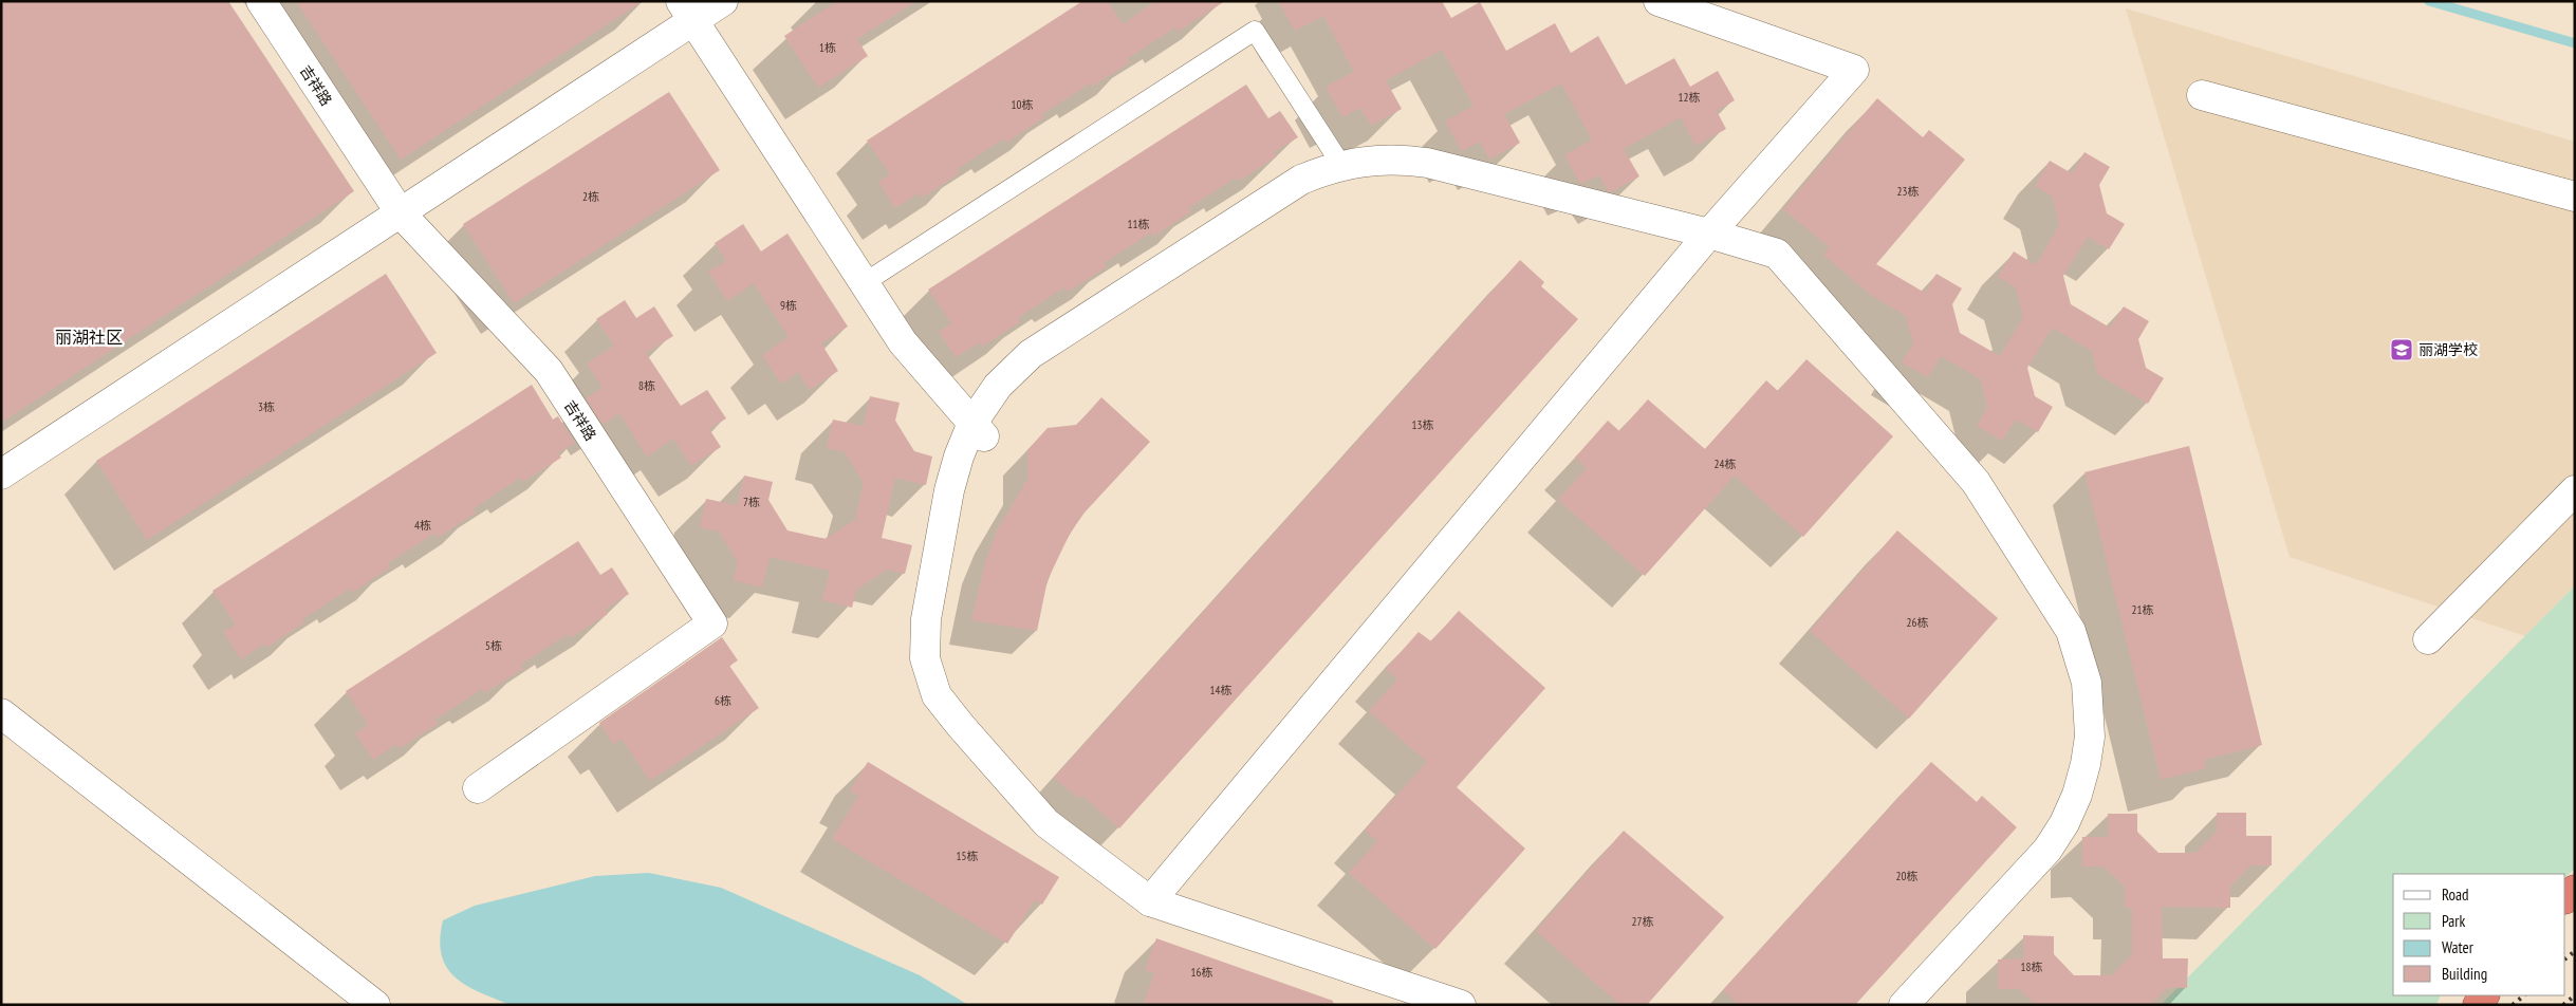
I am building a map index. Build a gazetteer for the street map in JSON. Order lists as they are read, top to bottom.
{
  "streets": {
    "street": ["吉祥路"]
  },
  "districts": ["丽湖社区"],
  "places": {
    "school or university": ["丽湖学校"]
  },
  "house_numbers": [
    "1栋",
    "12栋",
    "10栋",
    "23栋",
    "2栋",
    "11栋",
    "9栋",
    "8栋",
    "3栋",
    "13栋",
    "24栋",
    "7栋",
    "4栋",
    "21栋",
    "26栋",
    "5栋",
    "14栋",
    "6栋",
    "15栋",
    "20栋",
    "27栋",
    "18栋",
    "16栋"
  ],
  "legend": [
    "Road",
    "Park",
    "Water",
    "Building"
  ]
}
